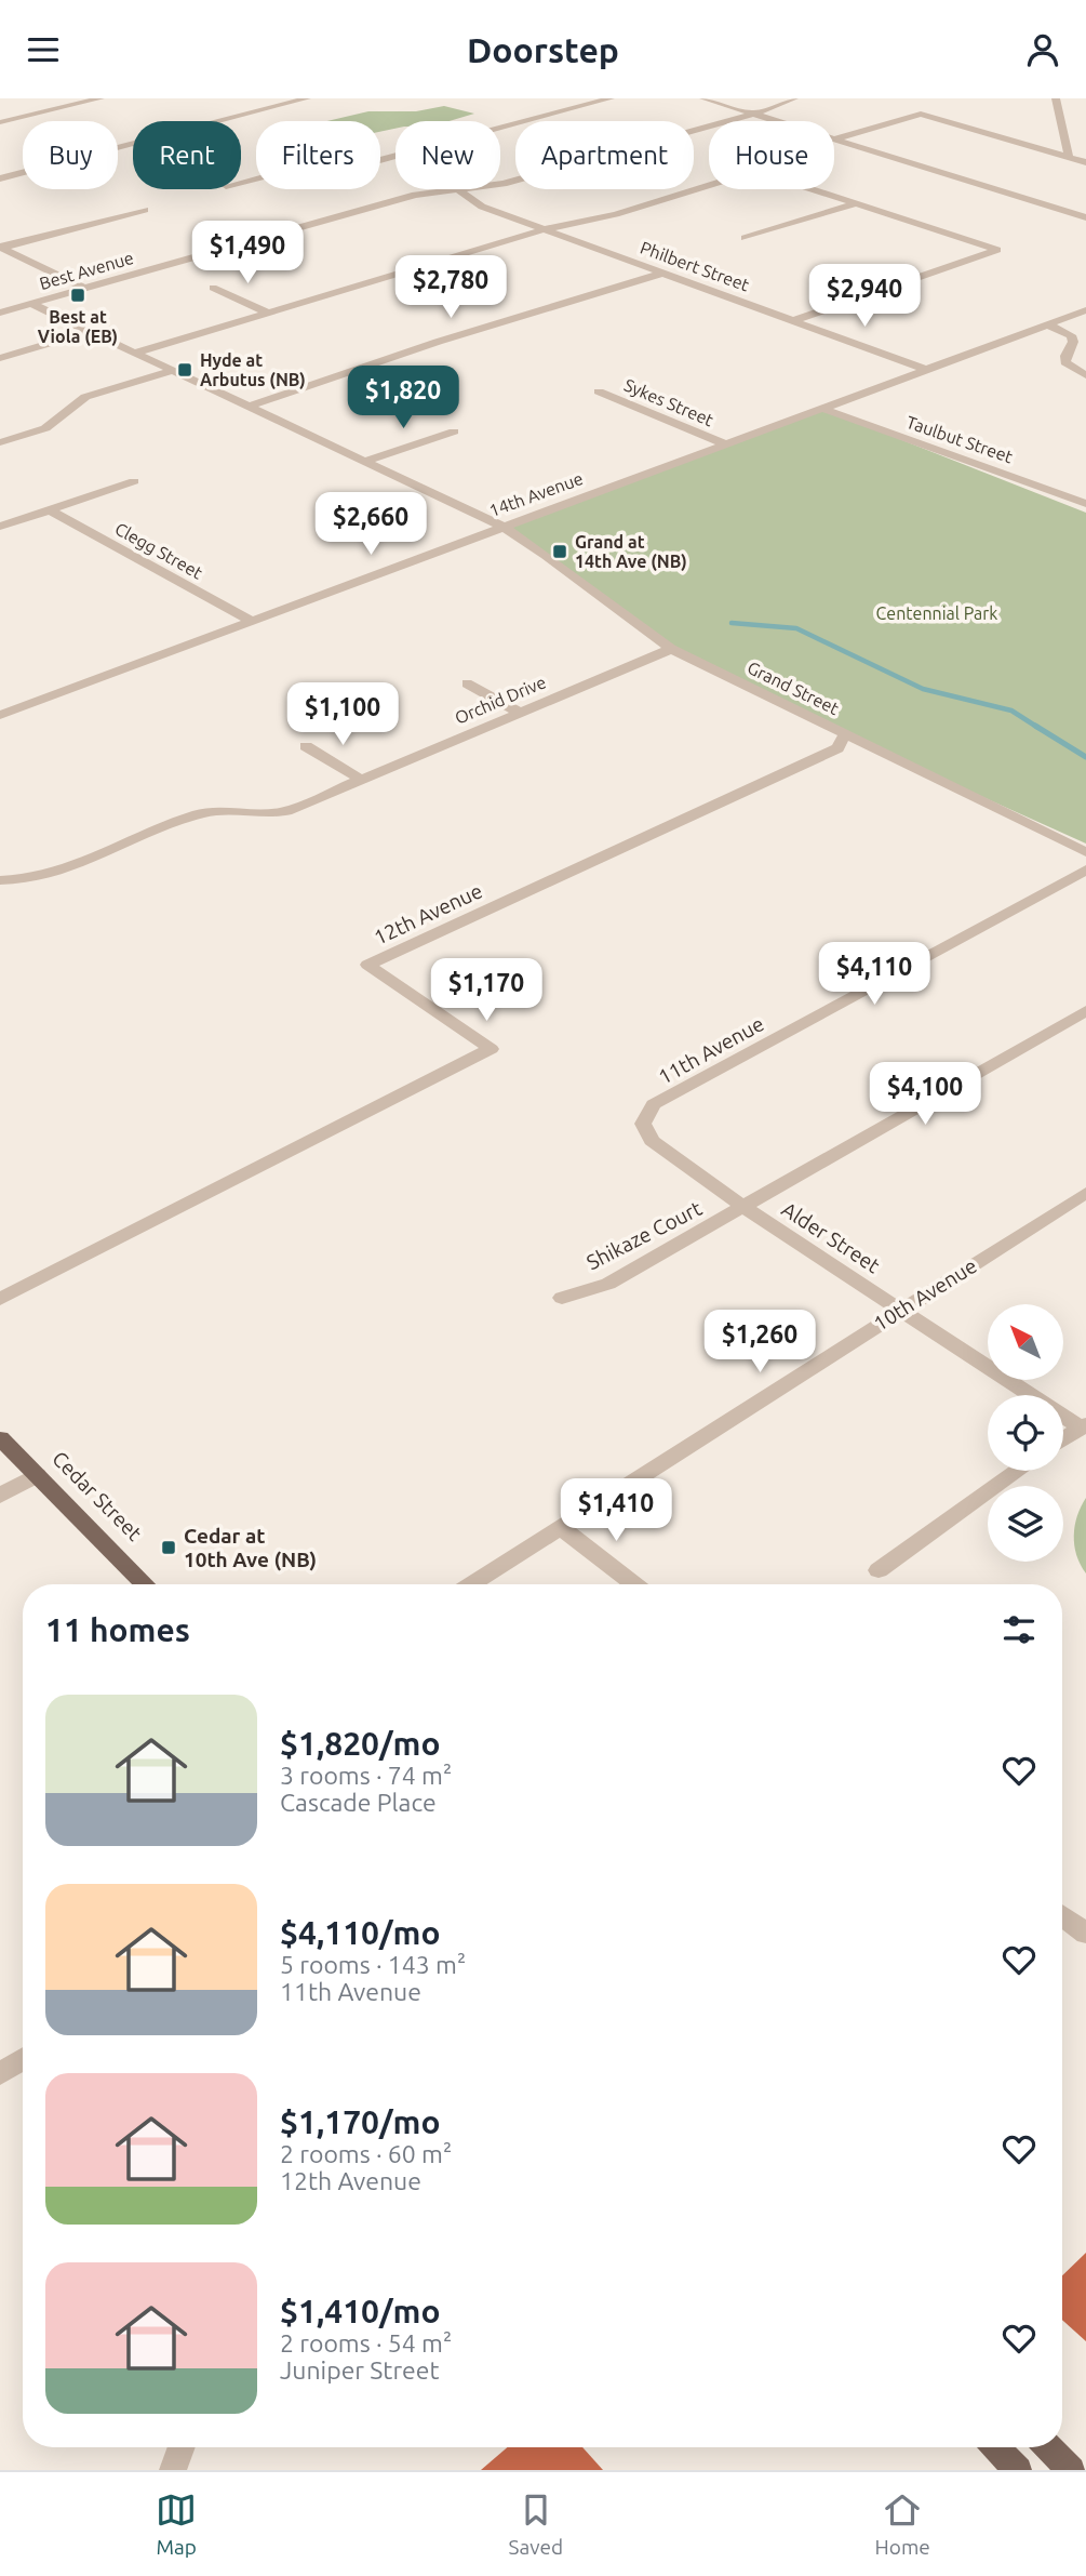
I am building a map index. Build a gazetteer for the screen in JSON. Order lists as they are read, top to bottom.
{
  "streets": {
    "main road": ["Cedar Street"],
    "street": [
      "Philbert Street",
      "Best Avenue",
      "Sykes Street",
      "Taulbut Street",
      "14th Avenue",
      "Clegg Street",
      "Grand Street",
      "Orchid Drive",
      "12th Avenue",
      "11th Avenue",
      "Shikaze Court",
      "Alder Street",
      "10th Avenue"
    ]
  },
  "crossings": [
    ["Philbert Street", "Best Avenue"],
    ["Philbert Street", "14th Avenue"],
    ["Best Avenue", "Grand Street"],
    ["Sykes Street", "14th Avenue"],
    ["Taulbut Street", "14th Avenue"],
    ["14th Avenue", "Clegg Street"],
    ["14th Avenue", "Grand Street"],
    ["Grand Street", "Orchid Drive"],
    ["Grand Street", "12th Avenue"],
    ["11th Avenue", "Alder Street"],
    ["Shikaze Court", "Alder Street"],
    ["Alder Street", "10th Avenue"]
  ],
  "parks": ["Centennial Park"],
  "places": {
    "transit": [
      "Best at Viola (EB)",
      "Hyde at Arbutus (NB)",
      "Grand at 14th Ave (NB)",
      "Cedar at 10th Ave (NB)"
    ]
  },
  "north": "top left",
  "page": {
    "header": "Doorstep",
    "chip": [
      "Buy",
      "Rent",
      "Filters",
      "New",
      "Apartment",
      "House"
    ],
    "price": [
      "$1,490",
      "$2,780",
      "$2,940",
      "$1,820",
      "$2,660",
      "$1,100",
      "$4,110",
      "$1,170",
      "$4,100",
      "$1,260",
      "$1,410"
    ],
    "heading": "11 homes",
    "list": [
      {
        "name": "$1,820/mo",
        "note": "3 rooms · 74 m² · Cascade Place"
      },
      {
        "name": "$4,110/mo",
        "note": "5 rooms · 143 m² · 11th Avenue"
      },
      {
        "name": "$1,170/mo",
        "note": "2 rooms · 60 m² · 12th Avenue"
      },
      {
        "name": "$1,410/mo",
        "note": "2 rooms · 54 m² · Juniper Street"
      }
    ],
    "tabs": ["Map", "Saved", "Home"]
  }
}
